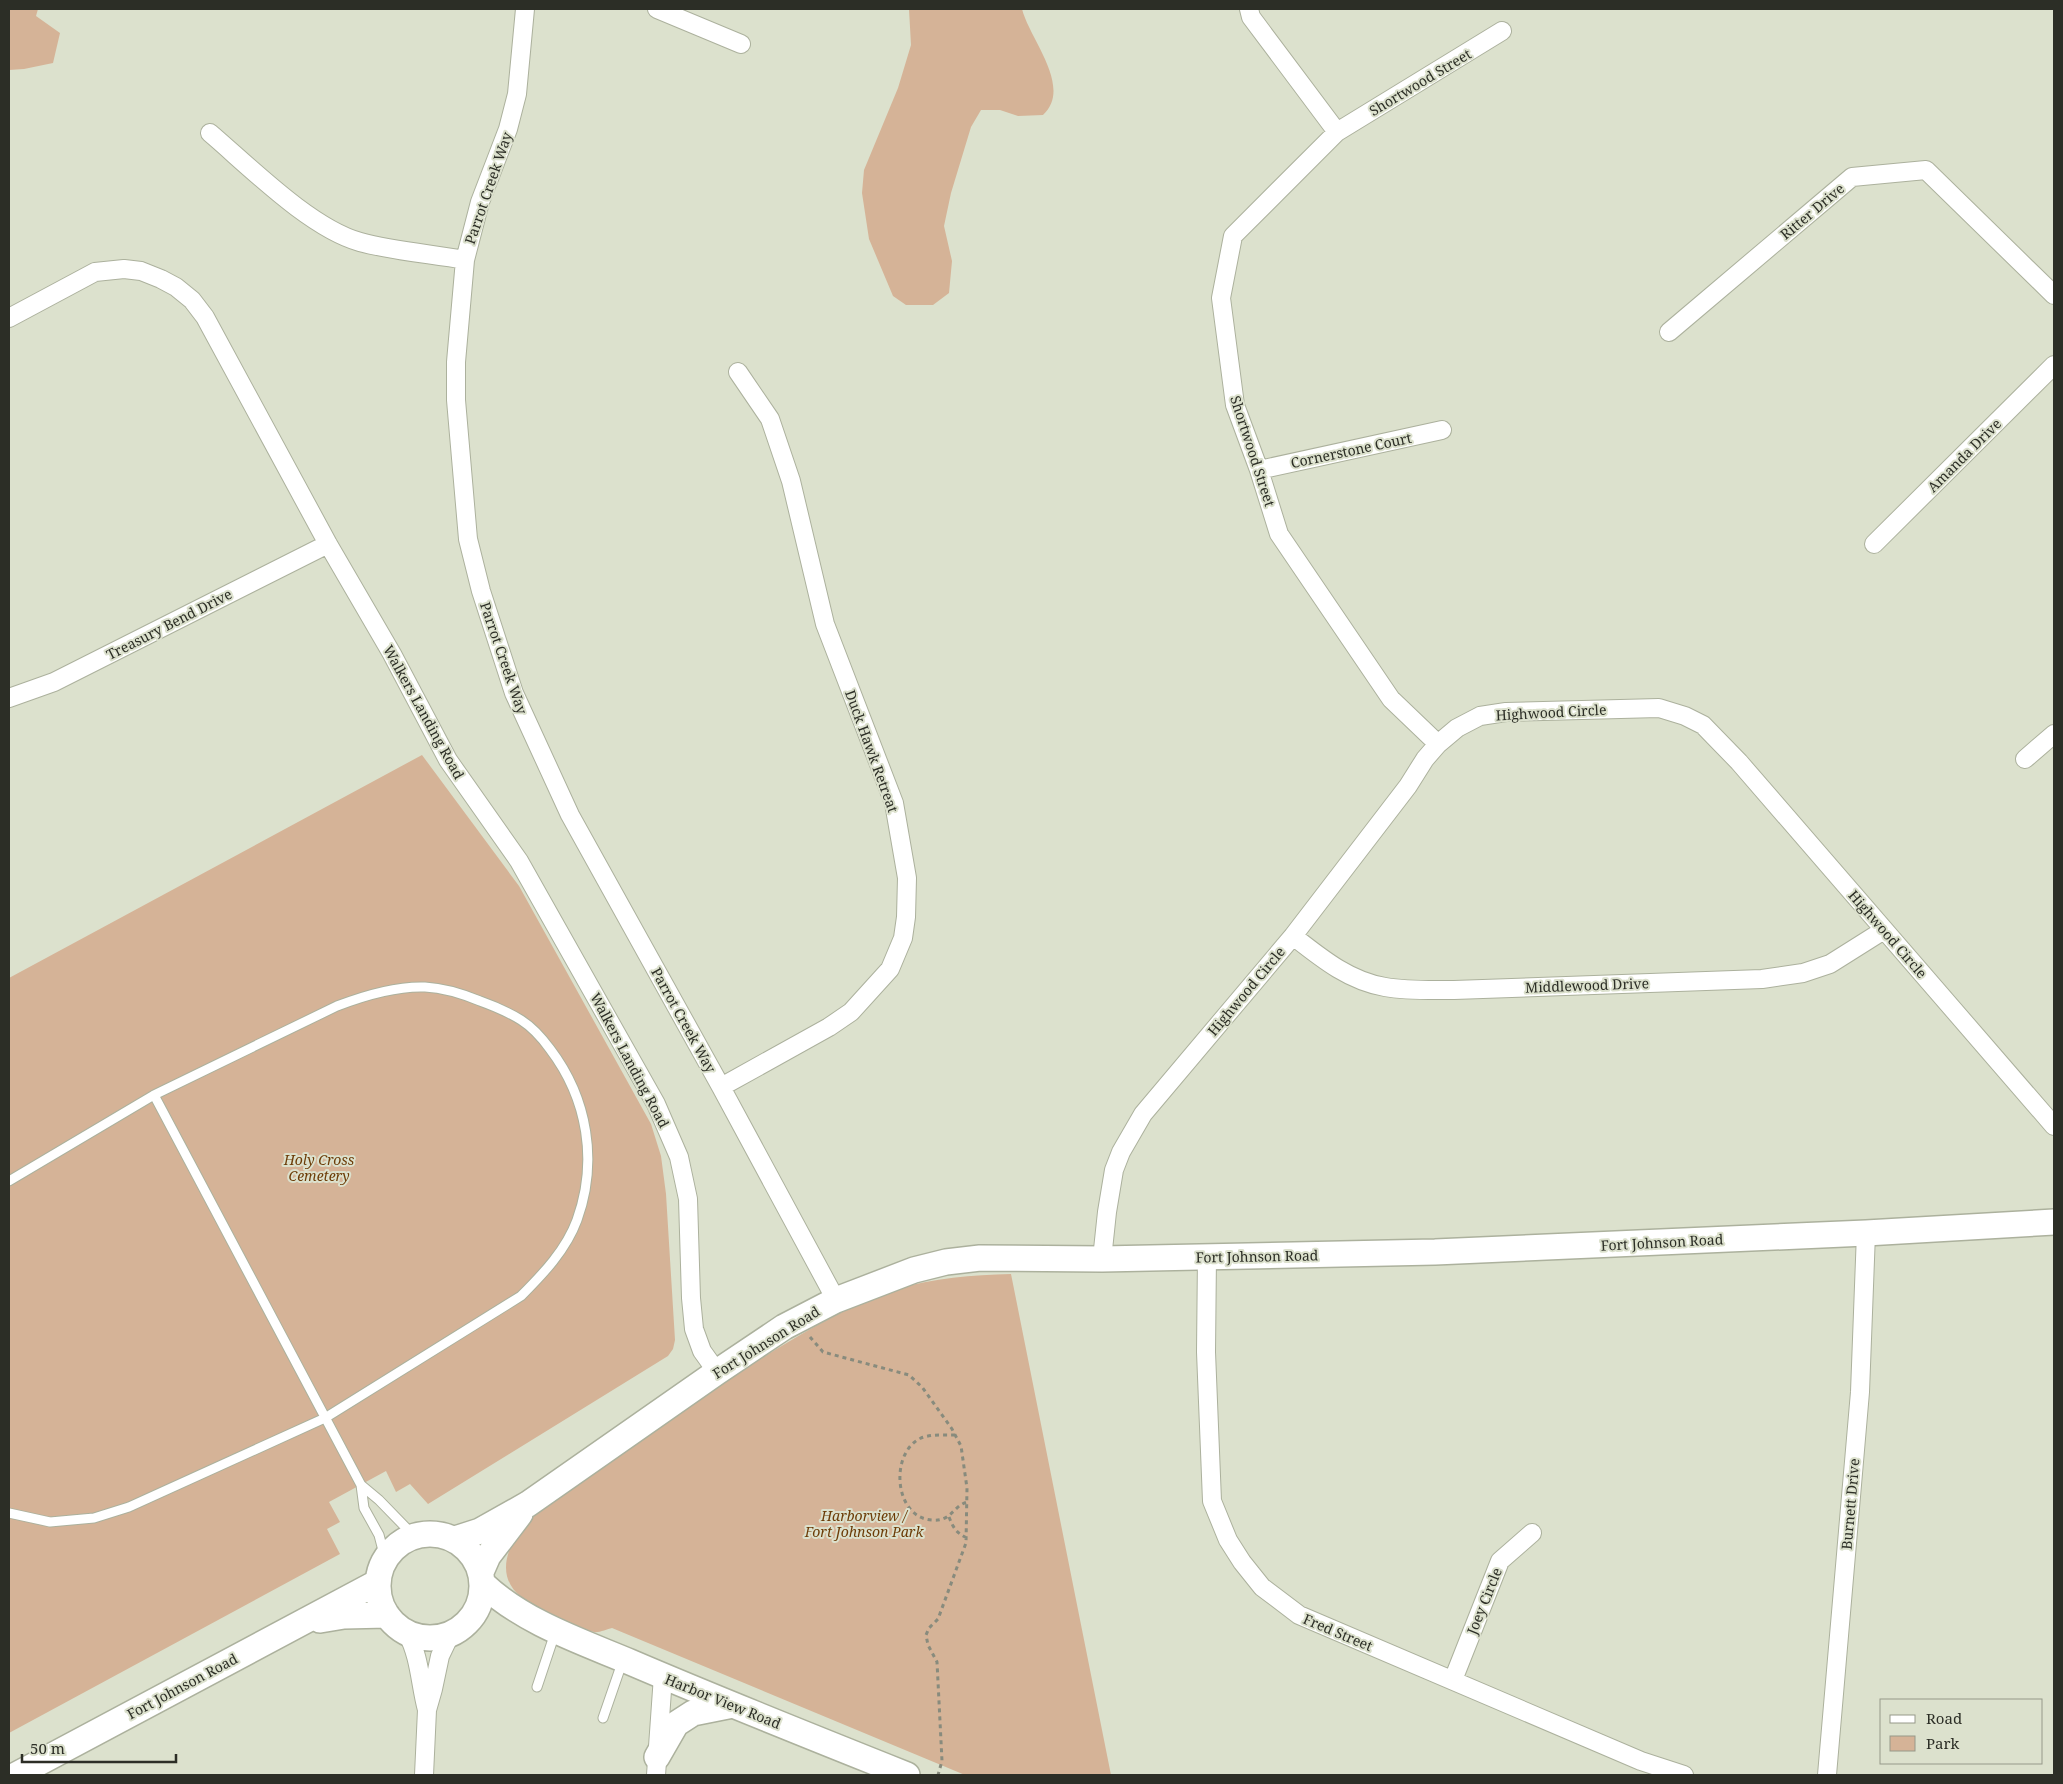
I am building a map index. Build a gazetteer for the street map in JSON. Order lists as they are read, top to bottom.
{
  "streets": {
    "main road": ["Fort Johnson Road", "Harbor View Road"],
    "street": [
      "Shortwood Street",
      "Parrot Creek Way",
      "Ritter Drive",
      "Cornerstone Court",
      "Amanda Drive",
      "Treasury Bend Drive",
      "Walkers Landing Road",
      "Highwood Circle",
      "Duck Hawk Retreat",
      "Middlewood Drive",
      "Burnett Drive",
      "Joey Circle",
      "Fred Street"
    ]
  },
  "crossings": [
    ["Shortwood Street", "Cornerstone Court"],
    ["Shortwood Street", "Highwood Circle"],
    ["Parrot Creek Way", "Duck Hawk Retreat"],
    ["Parrot Creek Way", "Fort Johnson Road"],
    ["Treasury Bend Drive", "Walkers Landing Road"],
    ["Walkers Landing Road", "Fort Johnson Road"],
    ["Highwood Circle", "Middlewood Drive"],
    ["Highwood Circle", "Fort Johnson Road"],
    ["Fort Johnson Road", "Burnett Drive"],
    ["Fort Johnson Road", "Fred Street"],
    ["Fort Johnson Road", "Harbor View Road"],
    ["Joey Circle", "Fred Street"]
  ],
  "parks": ["Holy Cross Cemetery", "Harborview / Fort Johnson Park"],
  "legend": ["Road", "Park"],
  "scale_bar": "50 m"
}
